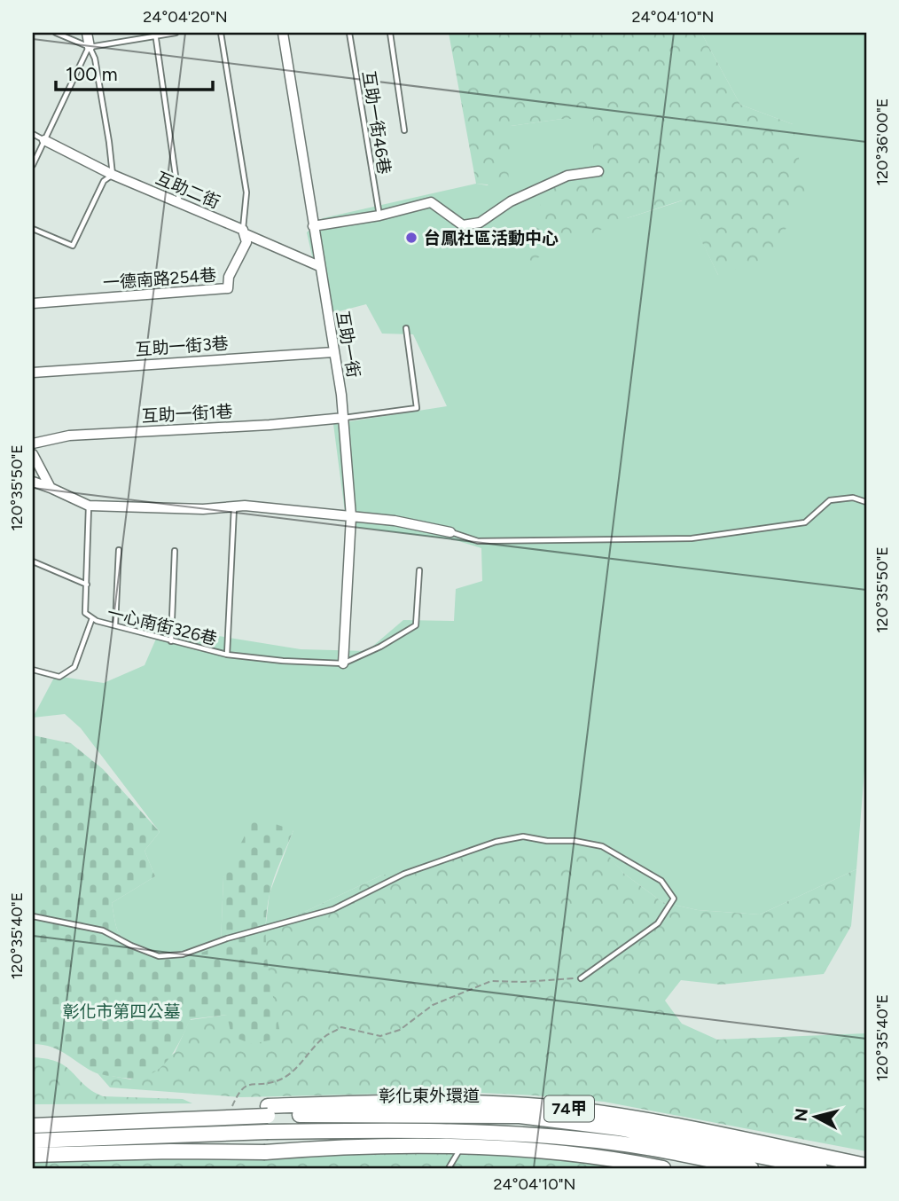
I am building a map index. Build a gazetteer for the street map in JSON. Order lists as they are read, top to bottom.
{
  "streets": {
    "main road": ["彰化東外環道", "74甲"],
    "street": [
      "互助二街",
      "一德南路254巷",
      "互助一街",
      "互助一街3巷",
      "互助一街1巷"
    ],
    "lane": ["互助一街46巷", "一心南街326巷"]
  },
  "crossings": [
    ["互助二街", "一德南路254巷"],
    ["互助二街", "互助一街"],
    ["互助一街", "互助一街3巷"],
    ["互助一街", "互助一街1巷"],
    ["互助一街", "一心南街326巷"],
    ["彰化東外環道", "74甲"]
  ],
  "parks": ["彰化市第四公墓"],
  "places": ["台鳳社區活動中心"],
  "scale_bar": "100 m",
  "north": "left",
  "coordinates": [
    "24°04'20\"N",
    "24°04'10\"N",
    "120°36'00\"E",
    "120°35'50\"E",
    "120°35'40\"E"
  ]
}
